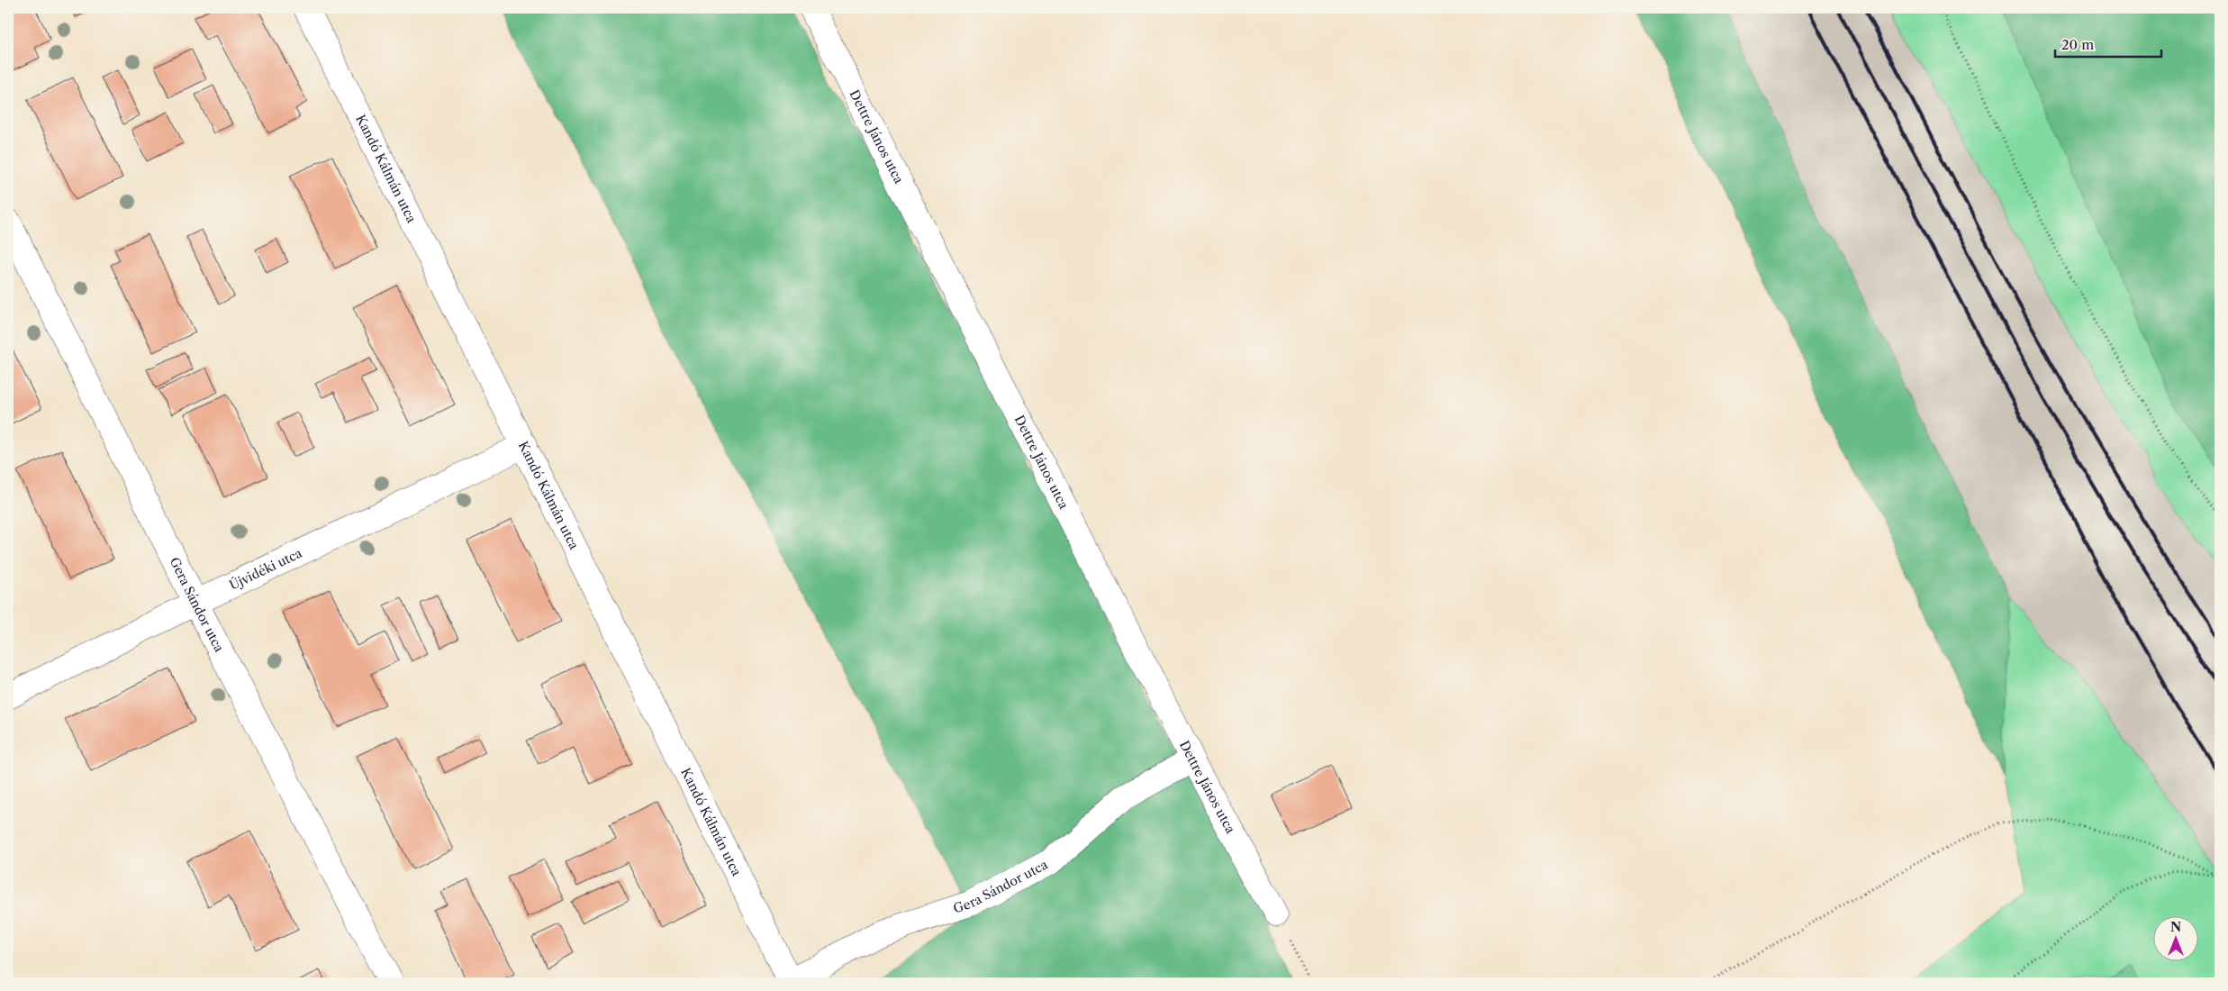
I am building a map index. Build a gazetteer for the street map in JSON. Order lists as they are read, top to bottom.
{
  "streets": {
    "street": [
      "Dettre János utca",
      "Kandó Kálmán utca",
      "Újvidéki utca",
      "Gera Sándor utca"
    ]
  },
  "crossings": [
    ["Dettre János utca", "Gera Sándor utca"],
    ["Kandó Kálmán utca", "Újvidéki utca"],
    ["Kandó Kálmán utca", "Gera Sándor utca"],
    ["Újvidéki utca", "Gera Sándor utca"]
  ],
  "scale_bar": "20 m",
  "north": "top"
}
